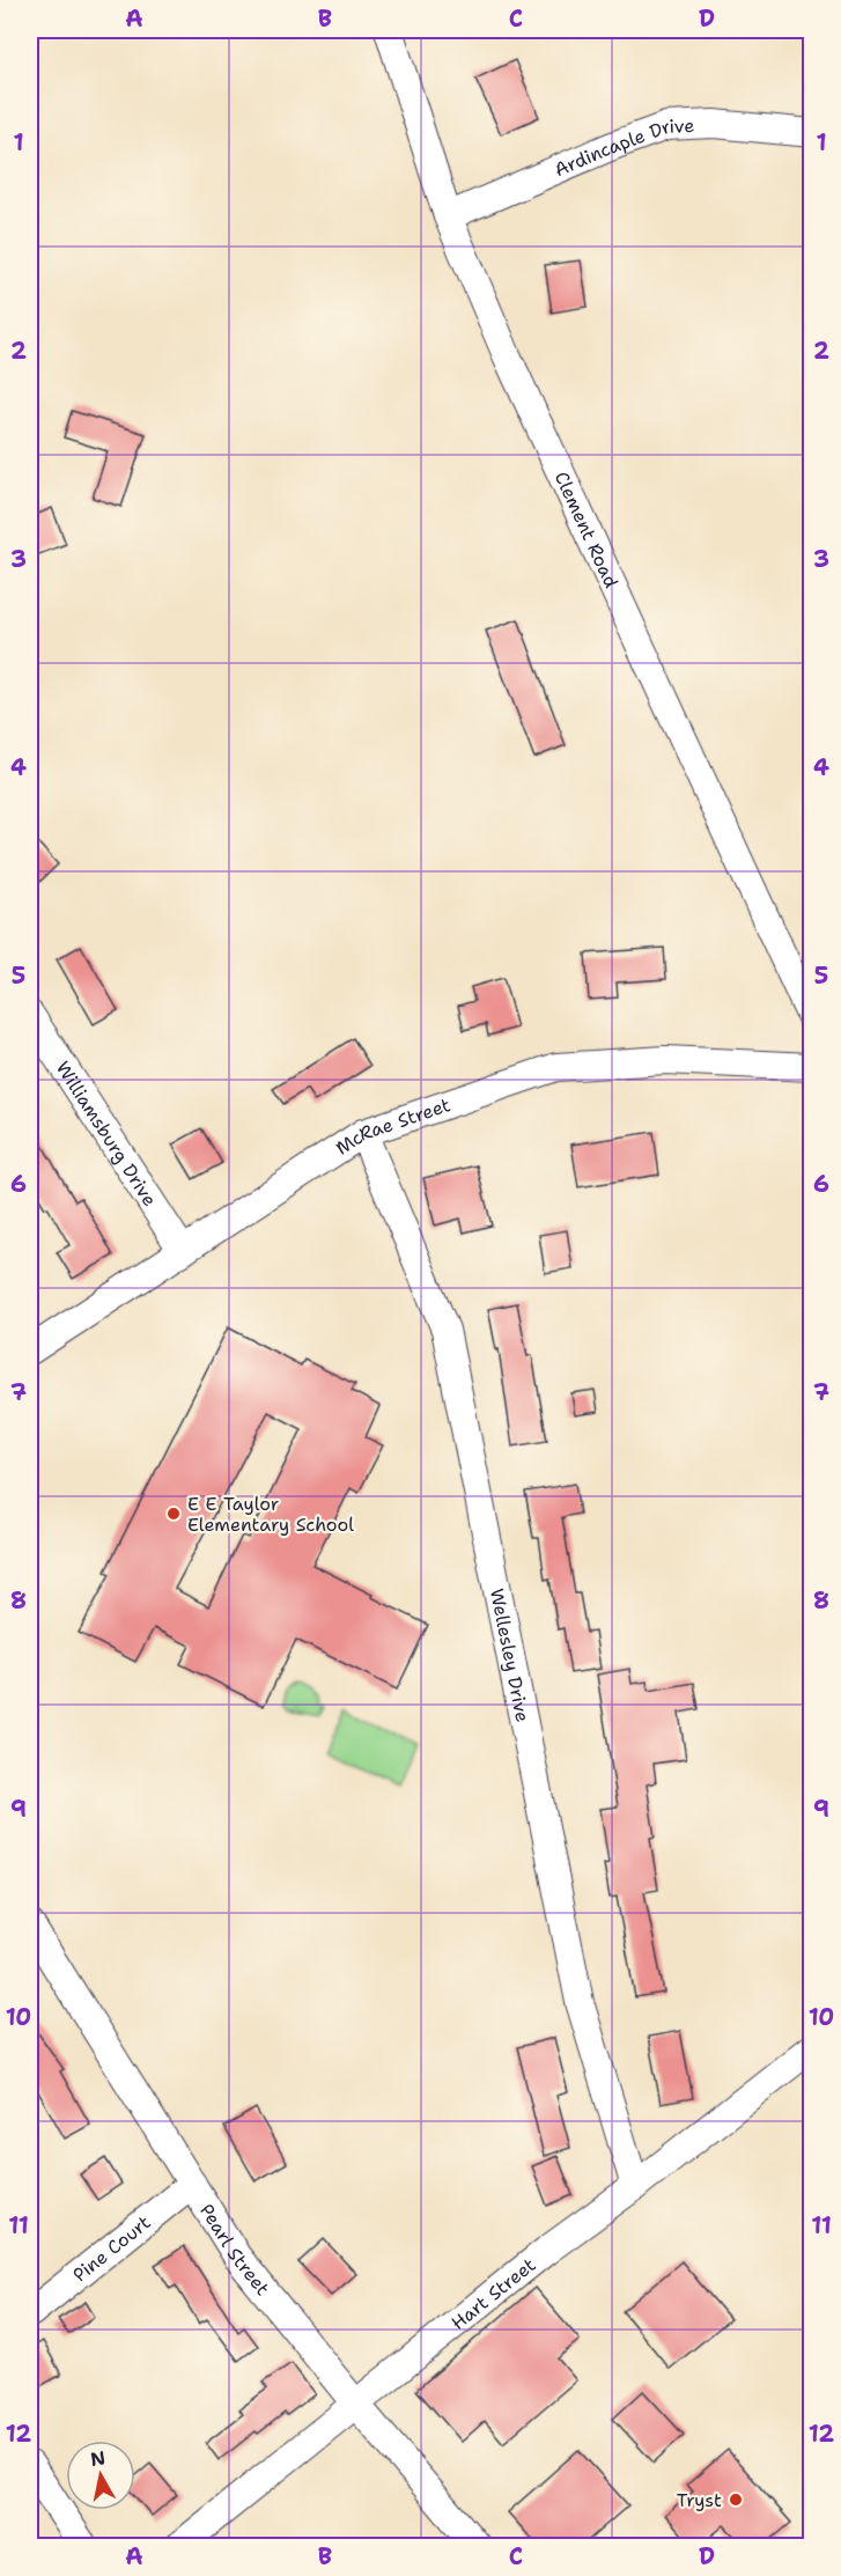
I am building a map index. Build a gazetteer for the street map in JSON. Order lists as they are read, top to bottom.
{
  "streets": {
    "street": [
      "Ardincaple Drive",
      "Clement Road",
      "McRae Street",
      "Williamsburg Drive",
      "Wellesley Drive",
      "Pine Court",
      "Pearl Street",
      "Hart Street"
    ]
  },
  "crossings": [
    ["Ardincaple Drive", "Clement Road"],
    ["McRae Street", "Williamsburg Drive"],
    ["McRae Street", "Wellesley Drive"],
    ["Wellesley Drive", "Hart Street"],
    ["Pine Court", "Pearl Street"],
    ["Pearl Street", "Hart Street"]
  ],
  "places": ["E E Taylor Elementary School", "Tryst"],
  "north": "top",
  "grid": {
    "columns": [
      "A",
      "B",
      "C",
      "D"
    ],
    "rows": [
      "1",
      "2",
      "3",
      "4",
      "5",
      "6",
      "7",
      "8",
      "9",
      "10",
      "11",
      "12"
    ]
  }
}
